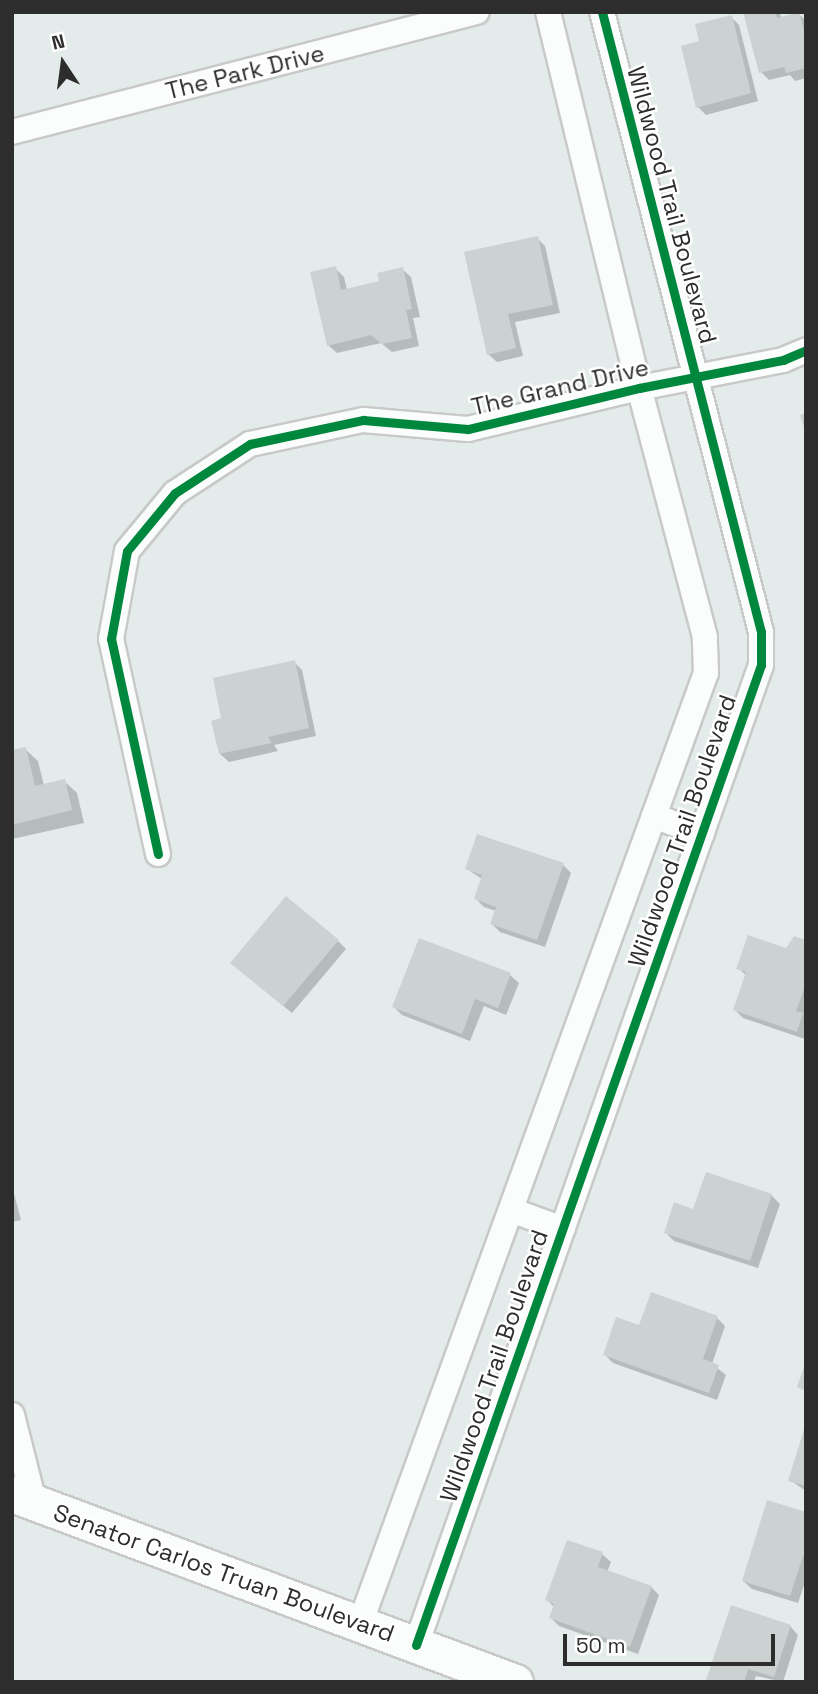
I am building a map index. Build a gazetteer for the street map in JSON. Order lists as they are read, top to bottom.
{
  "streets": {
    "main road": ["Senator Carlos Truan Boulevard"],
    "street": ["The Park Drive", "Wildwood Trail Boulevard", "The Grand Drive"]
  },
  "crossings": [
    ["Wildwood Trail Boulevard", "The Grand Drive"],
    ["Wildwood Trail Boulevard", "Senator Carlos Truan Boulevard"]
  ],
  "scale_bar": "50 m",
  "north": "top"
}
